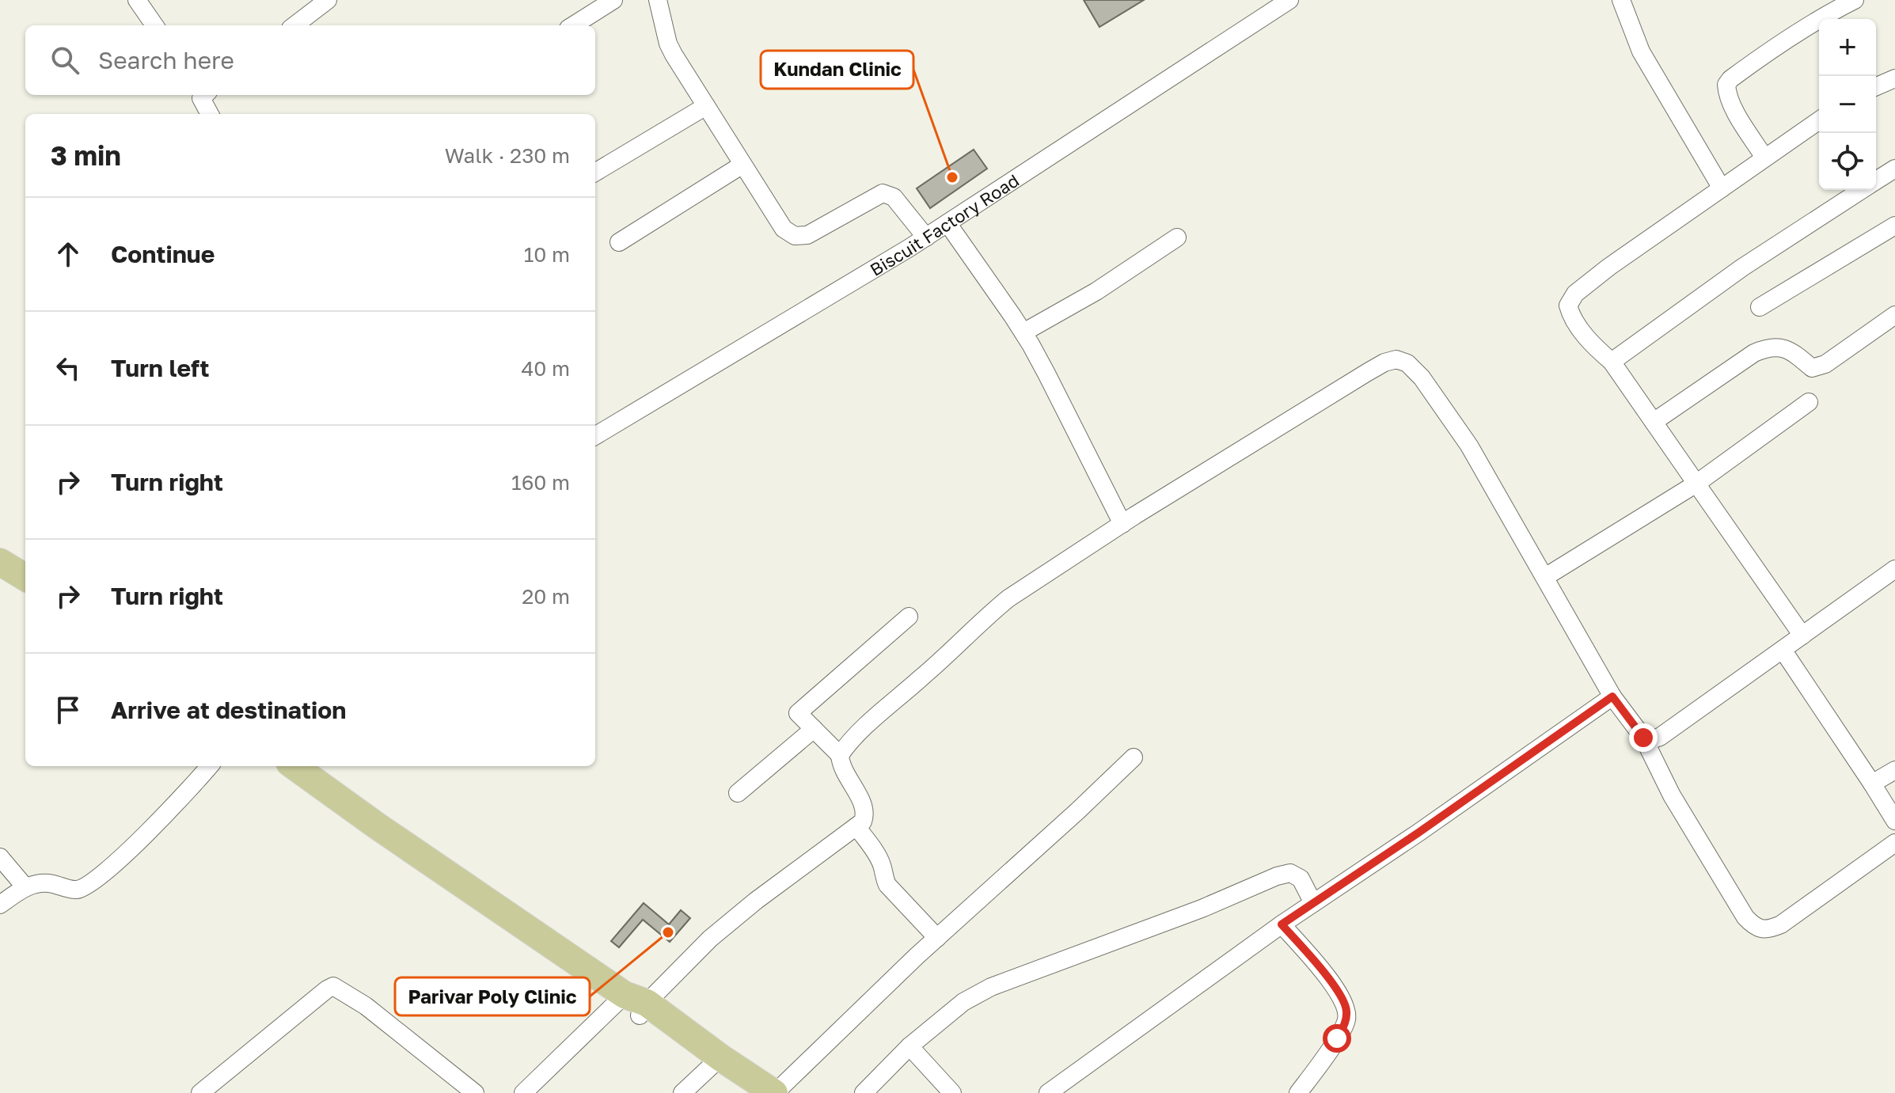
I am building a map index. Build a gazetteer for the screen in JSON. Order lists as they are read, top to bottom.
{
  "streets": {
    "street": ["Biscuit Factory Road"]
  },
  "places": ["Kundan Clinic", "Parivar Poly Clinic"],
  "page": {
    "map_buttons": ["+", "−"],
    "search": "Search here",
    "heading": ["3 min", "Walk · 230 m"],
    "list": [
      ["Continue", "10 m"],
      ["Turn left", "40 m"],
      ["Turn right", "160 m"],
      ["Turn right", "20 m"],
      "Arrive at destination"
    ]
  }
}
